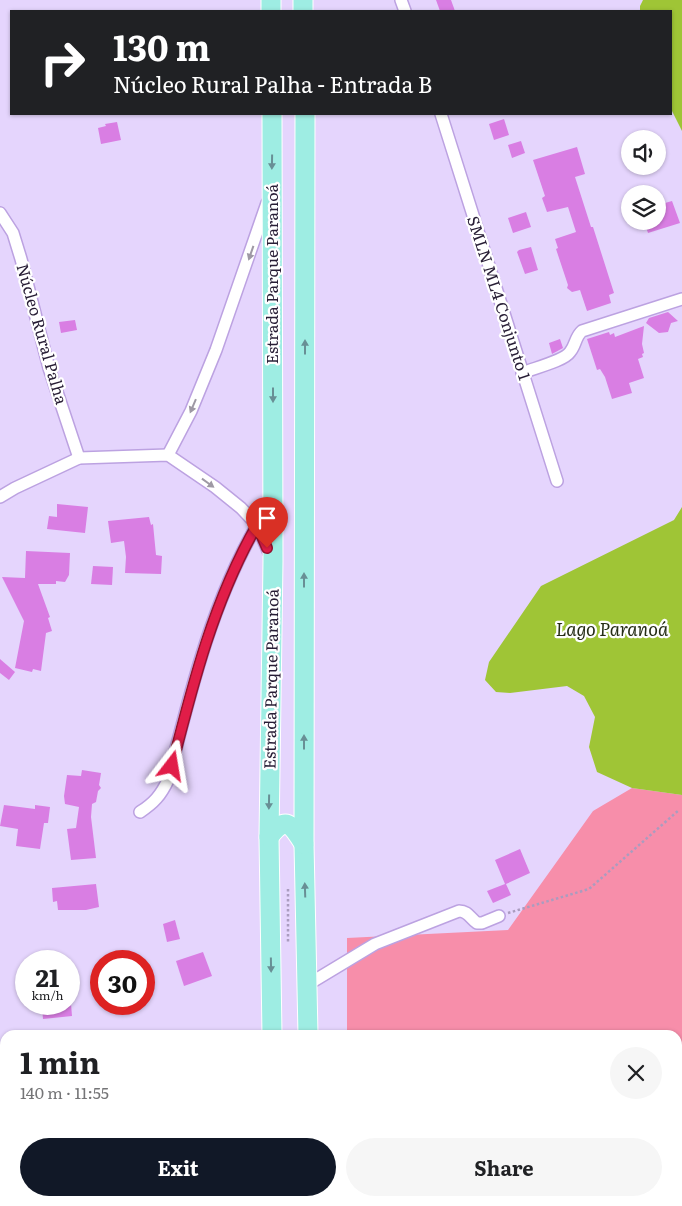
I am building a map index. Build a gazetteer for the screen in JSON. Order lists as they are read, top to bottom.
{
  "streets": {
    "main road": ["Estrada Parque Paranoá"],
    "street": ["SMLN ML4 Conjunto 1", "Núcleo Rural Palha"]
  },
  "water": ["Lago Paranoá"],
  "page": {
    "turn": ["130 m", "Núcleo Rural Palha - Entrada B"],
    "speed": "21 km/h",
    "limit": "30",
    "heading": ["1 min", "140 m · 11:55"],
    "buttons": ["Exit", "Share"]
  }
}
